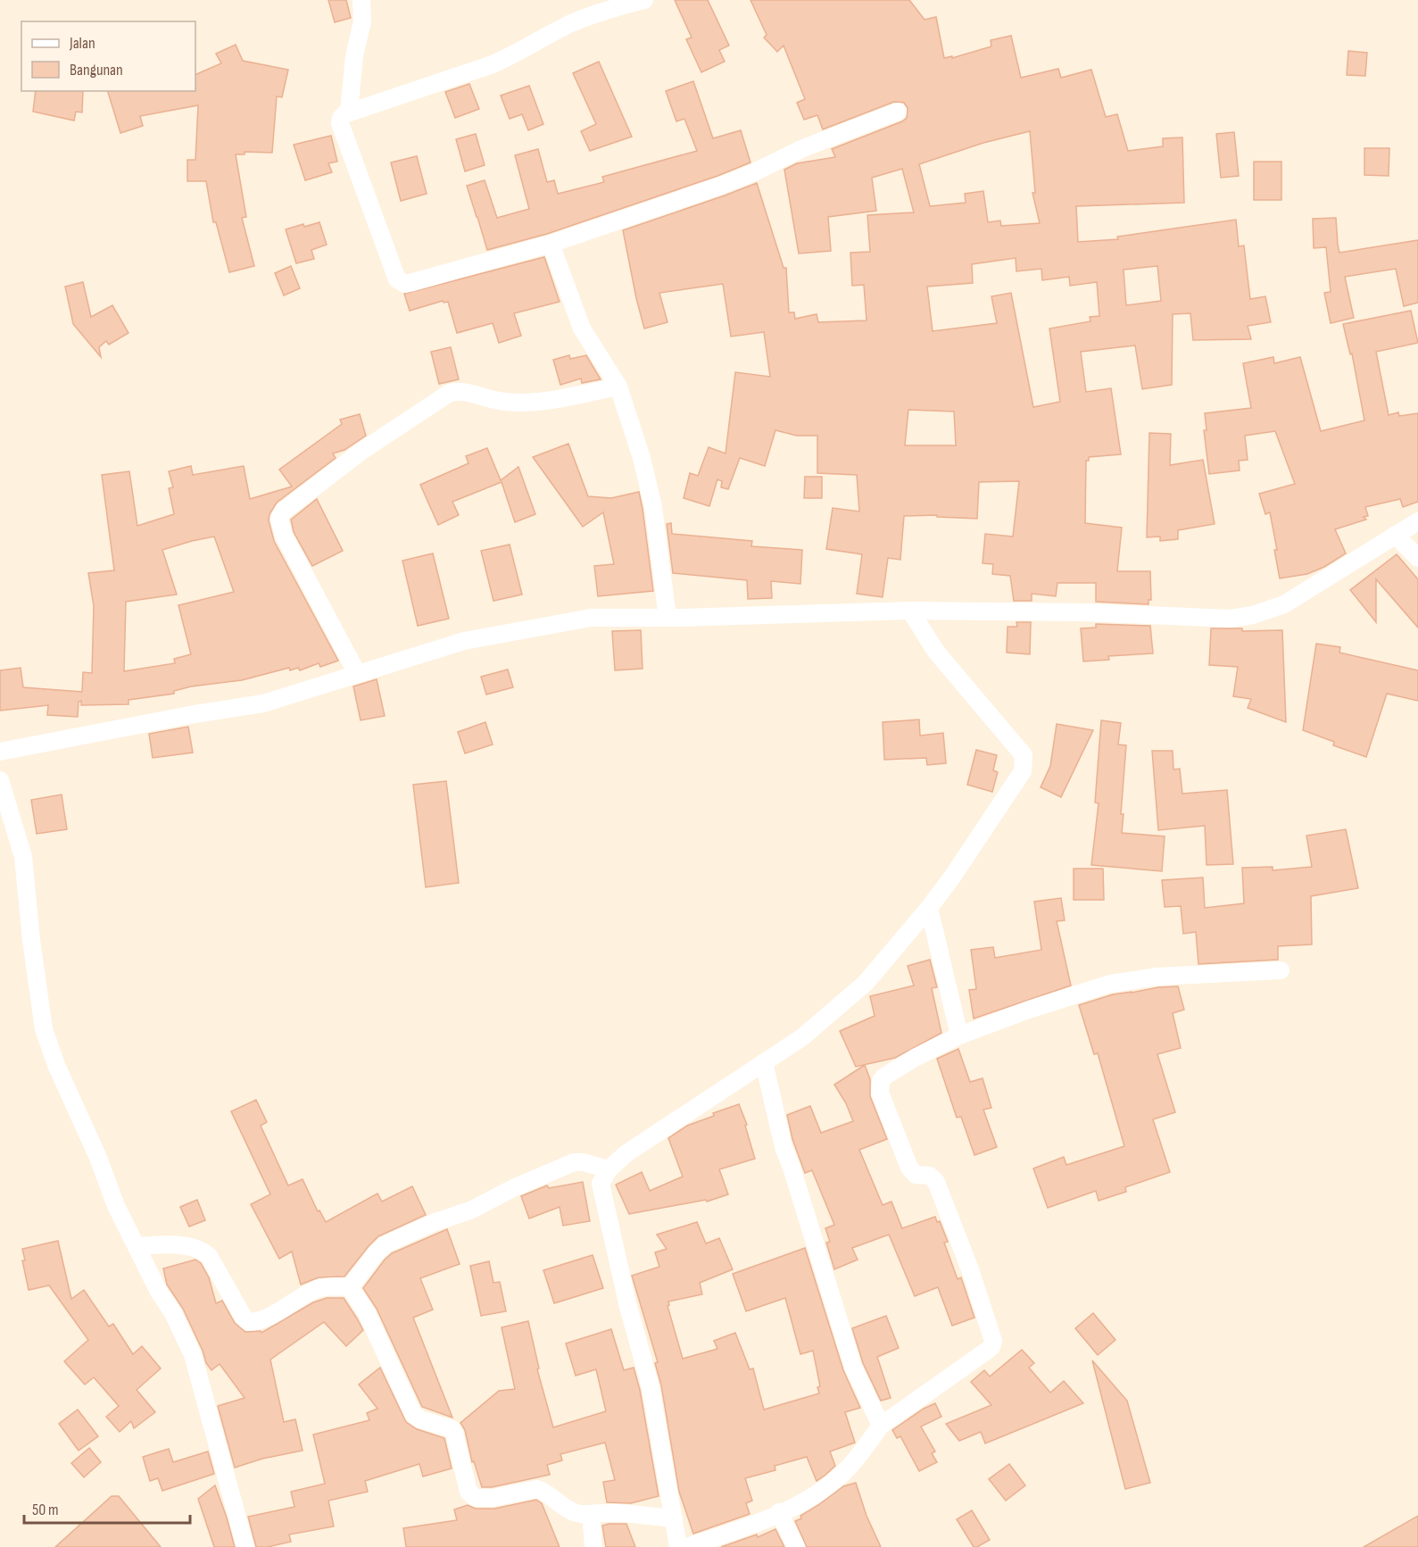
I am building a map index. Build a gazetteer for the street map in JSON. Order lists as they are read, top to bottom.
{
  "legend": ["Jalan", "Bangunan"],
  "scale_bar": "50 m"
}
